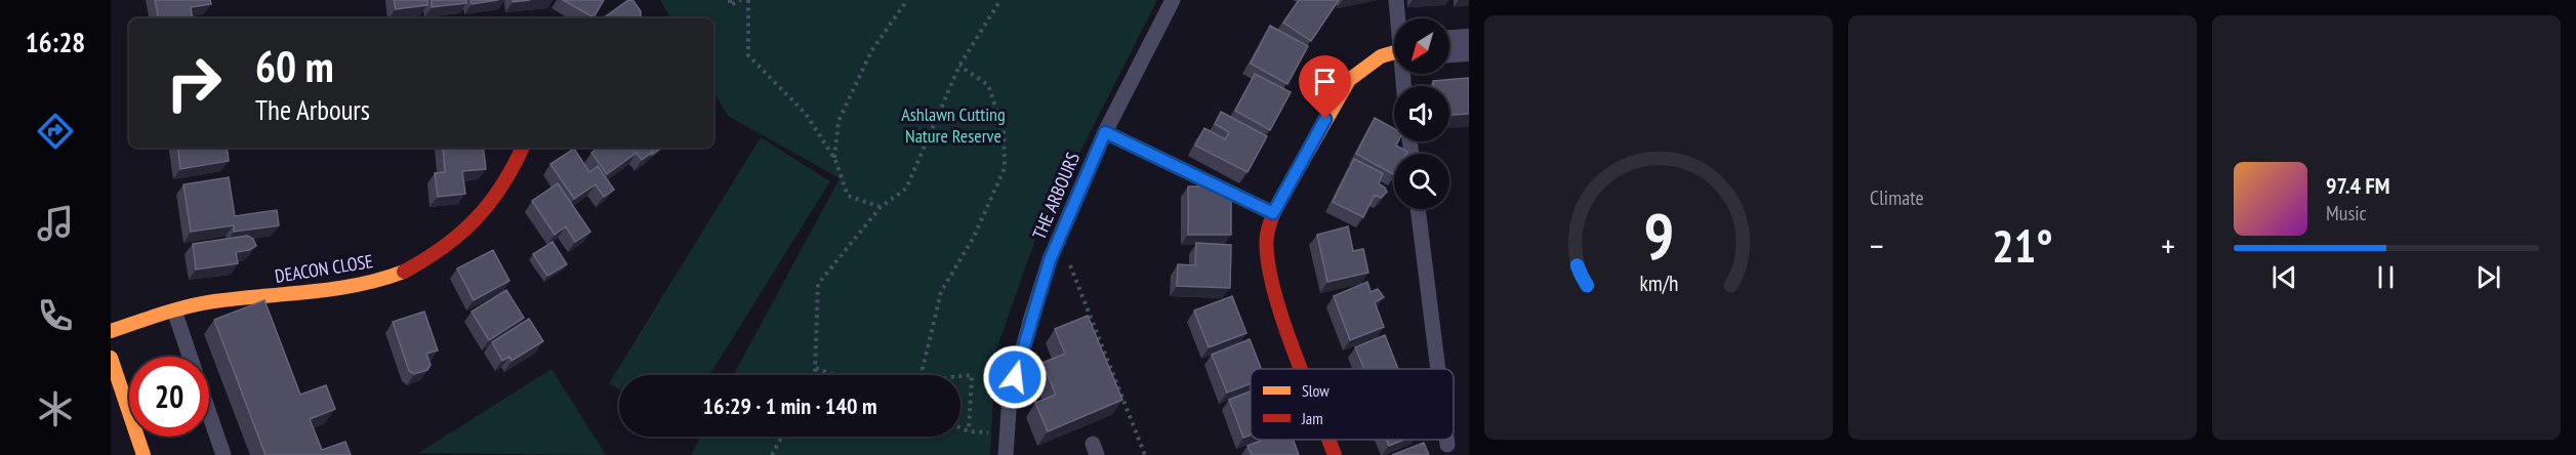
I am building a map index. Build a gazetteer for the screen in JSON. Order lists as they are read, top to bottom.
{
  "streets": {
    "main road": ["DEACON CLOSE"],
    "lane": ["THE ARBOURS"]
  },
  "parks": ["Ashlawn Cutting Nature Reserve"],
  "legend": ["Slow", "Jam"],
  "north": "bottom left",
  "page": {
    "tabs": "16:28",
    "tile": "Climate",
    "turn": ["60 m", "The Arbours"],
    "song": ["97.4 FM", "Music"],
    "heat": ["−", "21°", "+"],
    "limit": "20",
    "trip": "16:29 · 1 min · 140 m",
    "gauge": ["9", "km/h"]
  }
}
